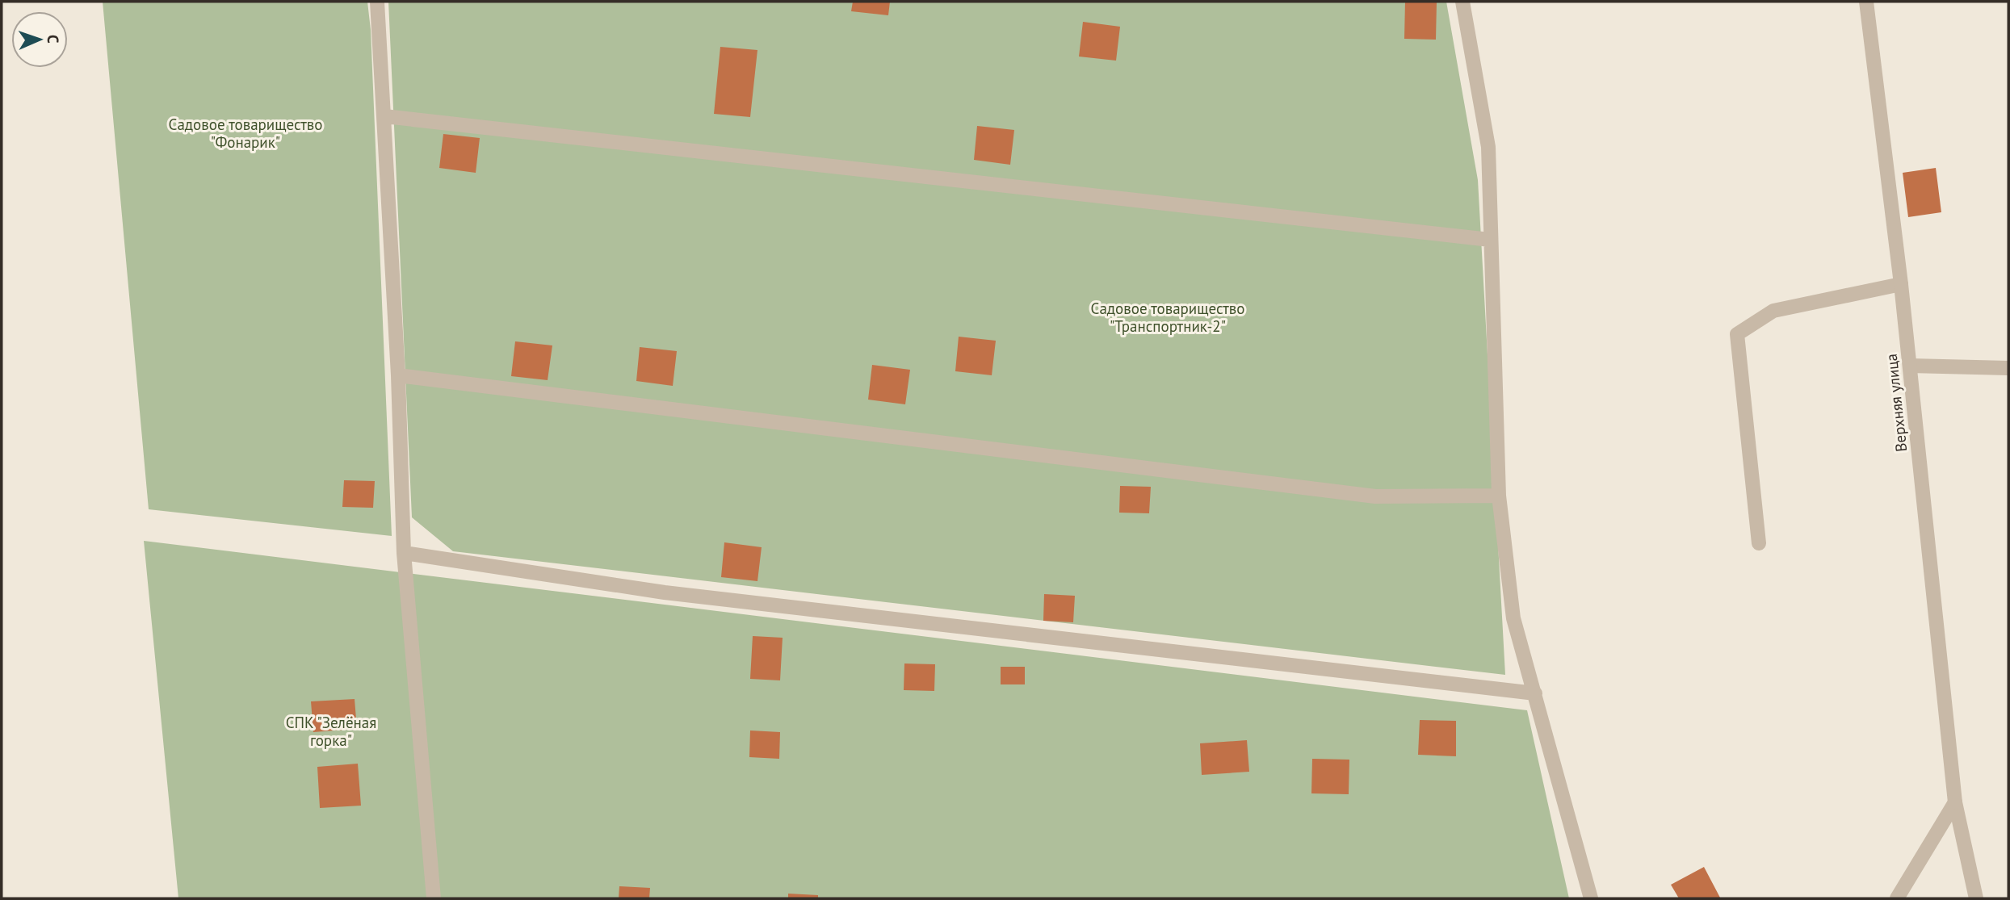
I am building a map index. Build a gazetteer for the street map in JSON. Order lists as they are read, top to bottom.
{
  "streets": {
    "street": ["Верхняя улица"]
  },
  "parks": ["Садовое товарищество \"Фонарик\"", "Садовое товарищество \"Транспортник-2\"", "СПК \"Зелёная горка\""],
  "north": "right"
}
